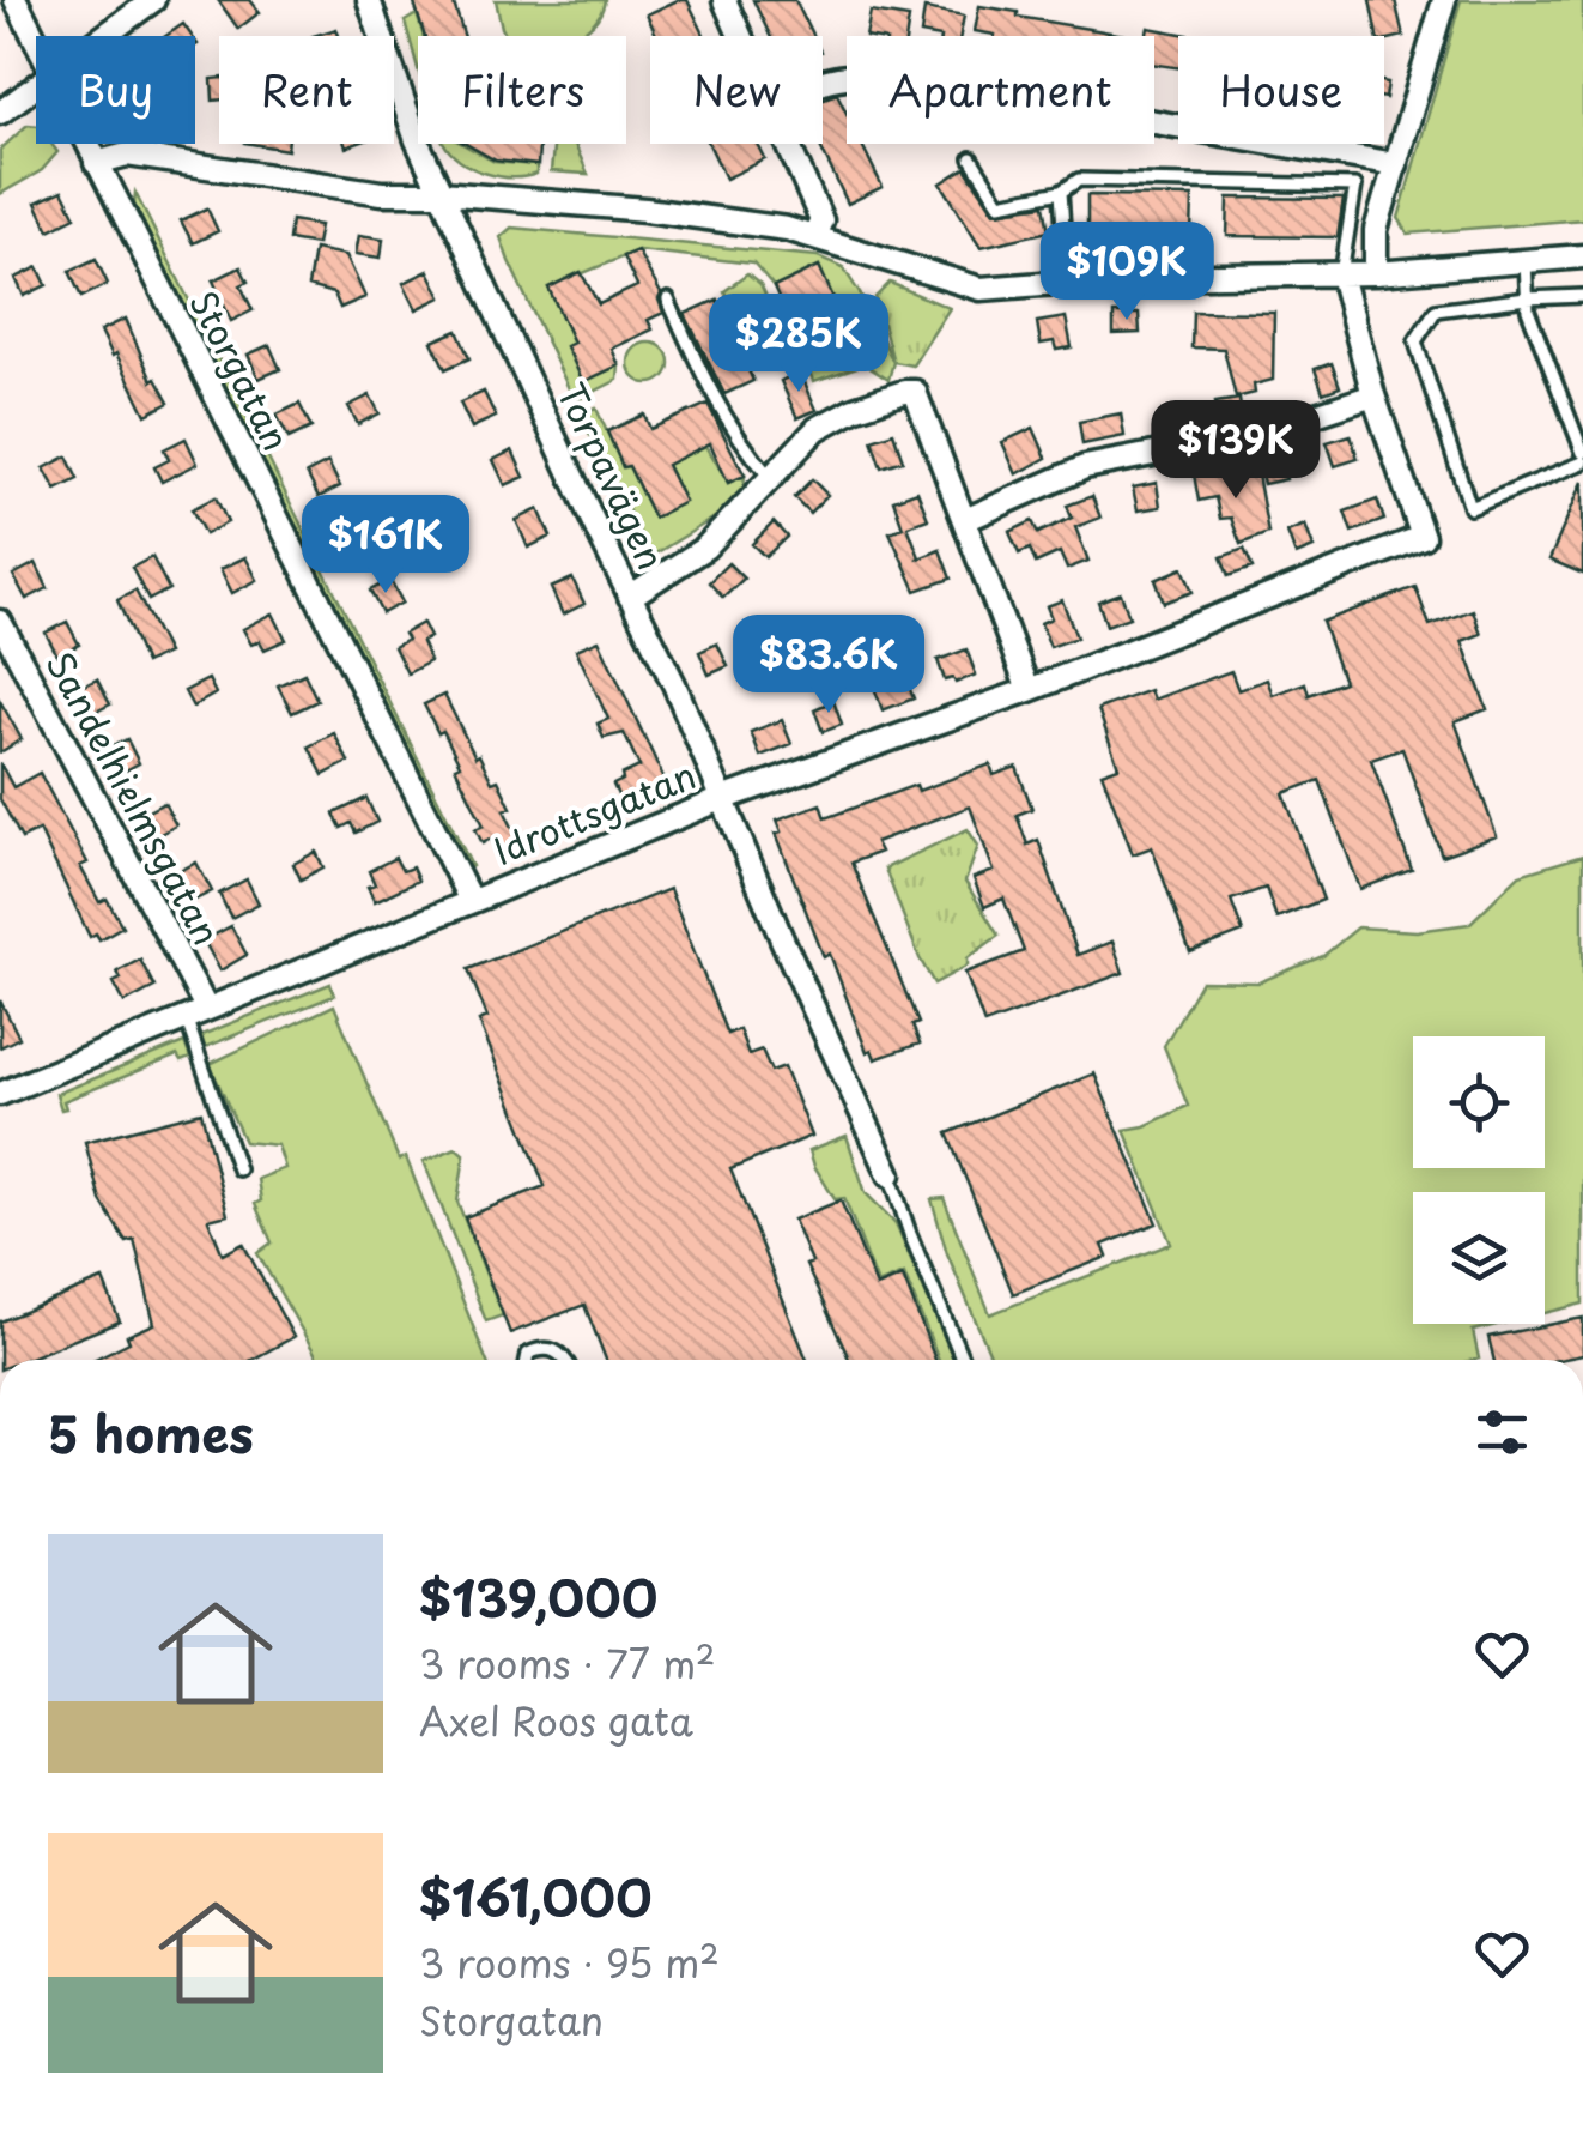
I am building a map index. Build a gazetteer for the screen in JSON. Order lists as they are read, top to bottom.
{
  "streets": {
    "street": [
      "Storgatan",
      "Torpavägen",
      "Sandelhielmsgatan",
      "Idrottsgatan"
    ]
  },
  "crossings": [
    ["Storgatan", "Idrottsgatan"],
    ["Torpavägen", "Idrottsgatan"],
    ["Sandelhielmsgatan", "Idrottsgatan"]
  ],
  "page": {
    "chip": [
      "Buy",
      "Rent",
      "Filters",
      "New",
      "Apartment",
      "House"
    ],
    "price": [
      "$109K",
      "$285K",
      "$139K",
      "$161K",
      "$83.6K"
    ],
    "heading": "5 homes",
    "list": [
      {
        "name": "$139,000",
        "note": "3 rooms · 77 m² · Axel Roos gata"
      },
      {
        "name": "$161,000",
        "note": "3 rooms · 95 m² · Storgatan"
      }
    ]
  }
}
